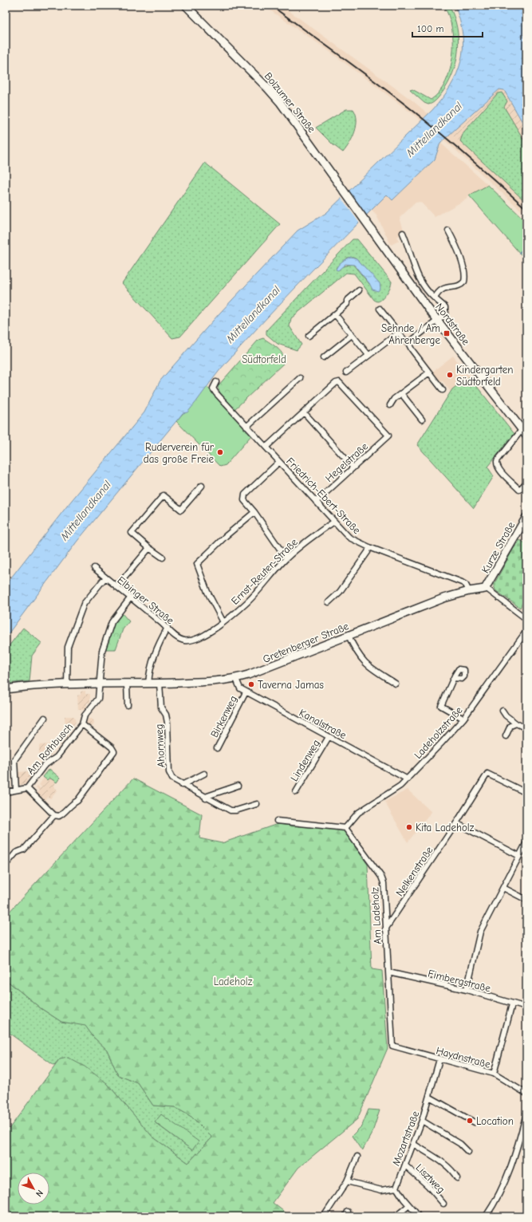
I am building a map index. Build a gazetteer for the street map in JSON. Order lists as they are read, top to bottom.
{
  "streets": {
    "main road": [
      "Bolzumer Straße",
      "Nordstraße",
      "Kurze Straße",
      "Gretenberger Straße"
    ],
    "street": [
      "Hegelstraße",
      "Friedrich-Ebert-Straße",
      "Ernst-Reuter-Straße",
      "Elbinger Straße",
      "Birkenweg",
      "Kanalstraße",
      "Ladeholzstraße",
      "Ahornweg",
      "Am Rothbusch",
      "Lindenweg",
      "Nelkenstraße",
      "Am Ladeholz",
      "Fimbergstraße",
      "Haydnstraße",
      "Mozartstraße",
      "Lisztweg"
    ]
  },
  "crossings": [
    ["Bolzumer Straße", "Nordstraße"],
    ["Hegelstraße", "Friedrich-Ebert-Straße"],
    ["Friedrich-Ebert-Straße", "Ernst-Reuter-Straße"],
    ["Friedrich-Ebert-Straße", "Gretenberger Straße"],
    ["Kurze Straße", "Gretenberger Straße"],
    ["Ernst-Reuter-Straße", "Elbinger Straße"],
    ["Elbinger Straße", "Am Rothbusch"],
    ["Gretenberger Straße", "Kanalstraße"],
    ["Gretenberger Straße", "Ahornweg"],
    ["Gretenberger Straße", "Am Rothbusch"],
    ["Birkenweg", "Kanalstraße"],
    ["Kanalstraße", "Ladeholzstraße"],
    ["Kanalstraße", "Lindenweg"],
    ["Ladeholzstraße", "Am Ladeholz"],
    ["Nelkenstraße", "Am Ladeholz"],
    ["Am Ladeholz", "Fimbergstraße"],
    ["Am Ladeholz", "Haydnstraße"],
    ["Haydnstraße", "Mozartstraße"],
    ["Mozartstraße", "Lisztweg"]
  ],
  "water": ["Mittellandkanal"],
  "parks": ["Südtorfeld", "Ladeholz"],
  "places": {
    "transit": ["Sehnde / Am Ahrenberge"],
    "other": [
      "Kindergarten Südtorfeld",
      "Ruderverein für das große Freie",
      "Taverna Jamas",
      "Kita Ladeholz",
      "Location"
    ]
  },
  "scale_bar": "100 m",
  "north": "bottom right"
}
